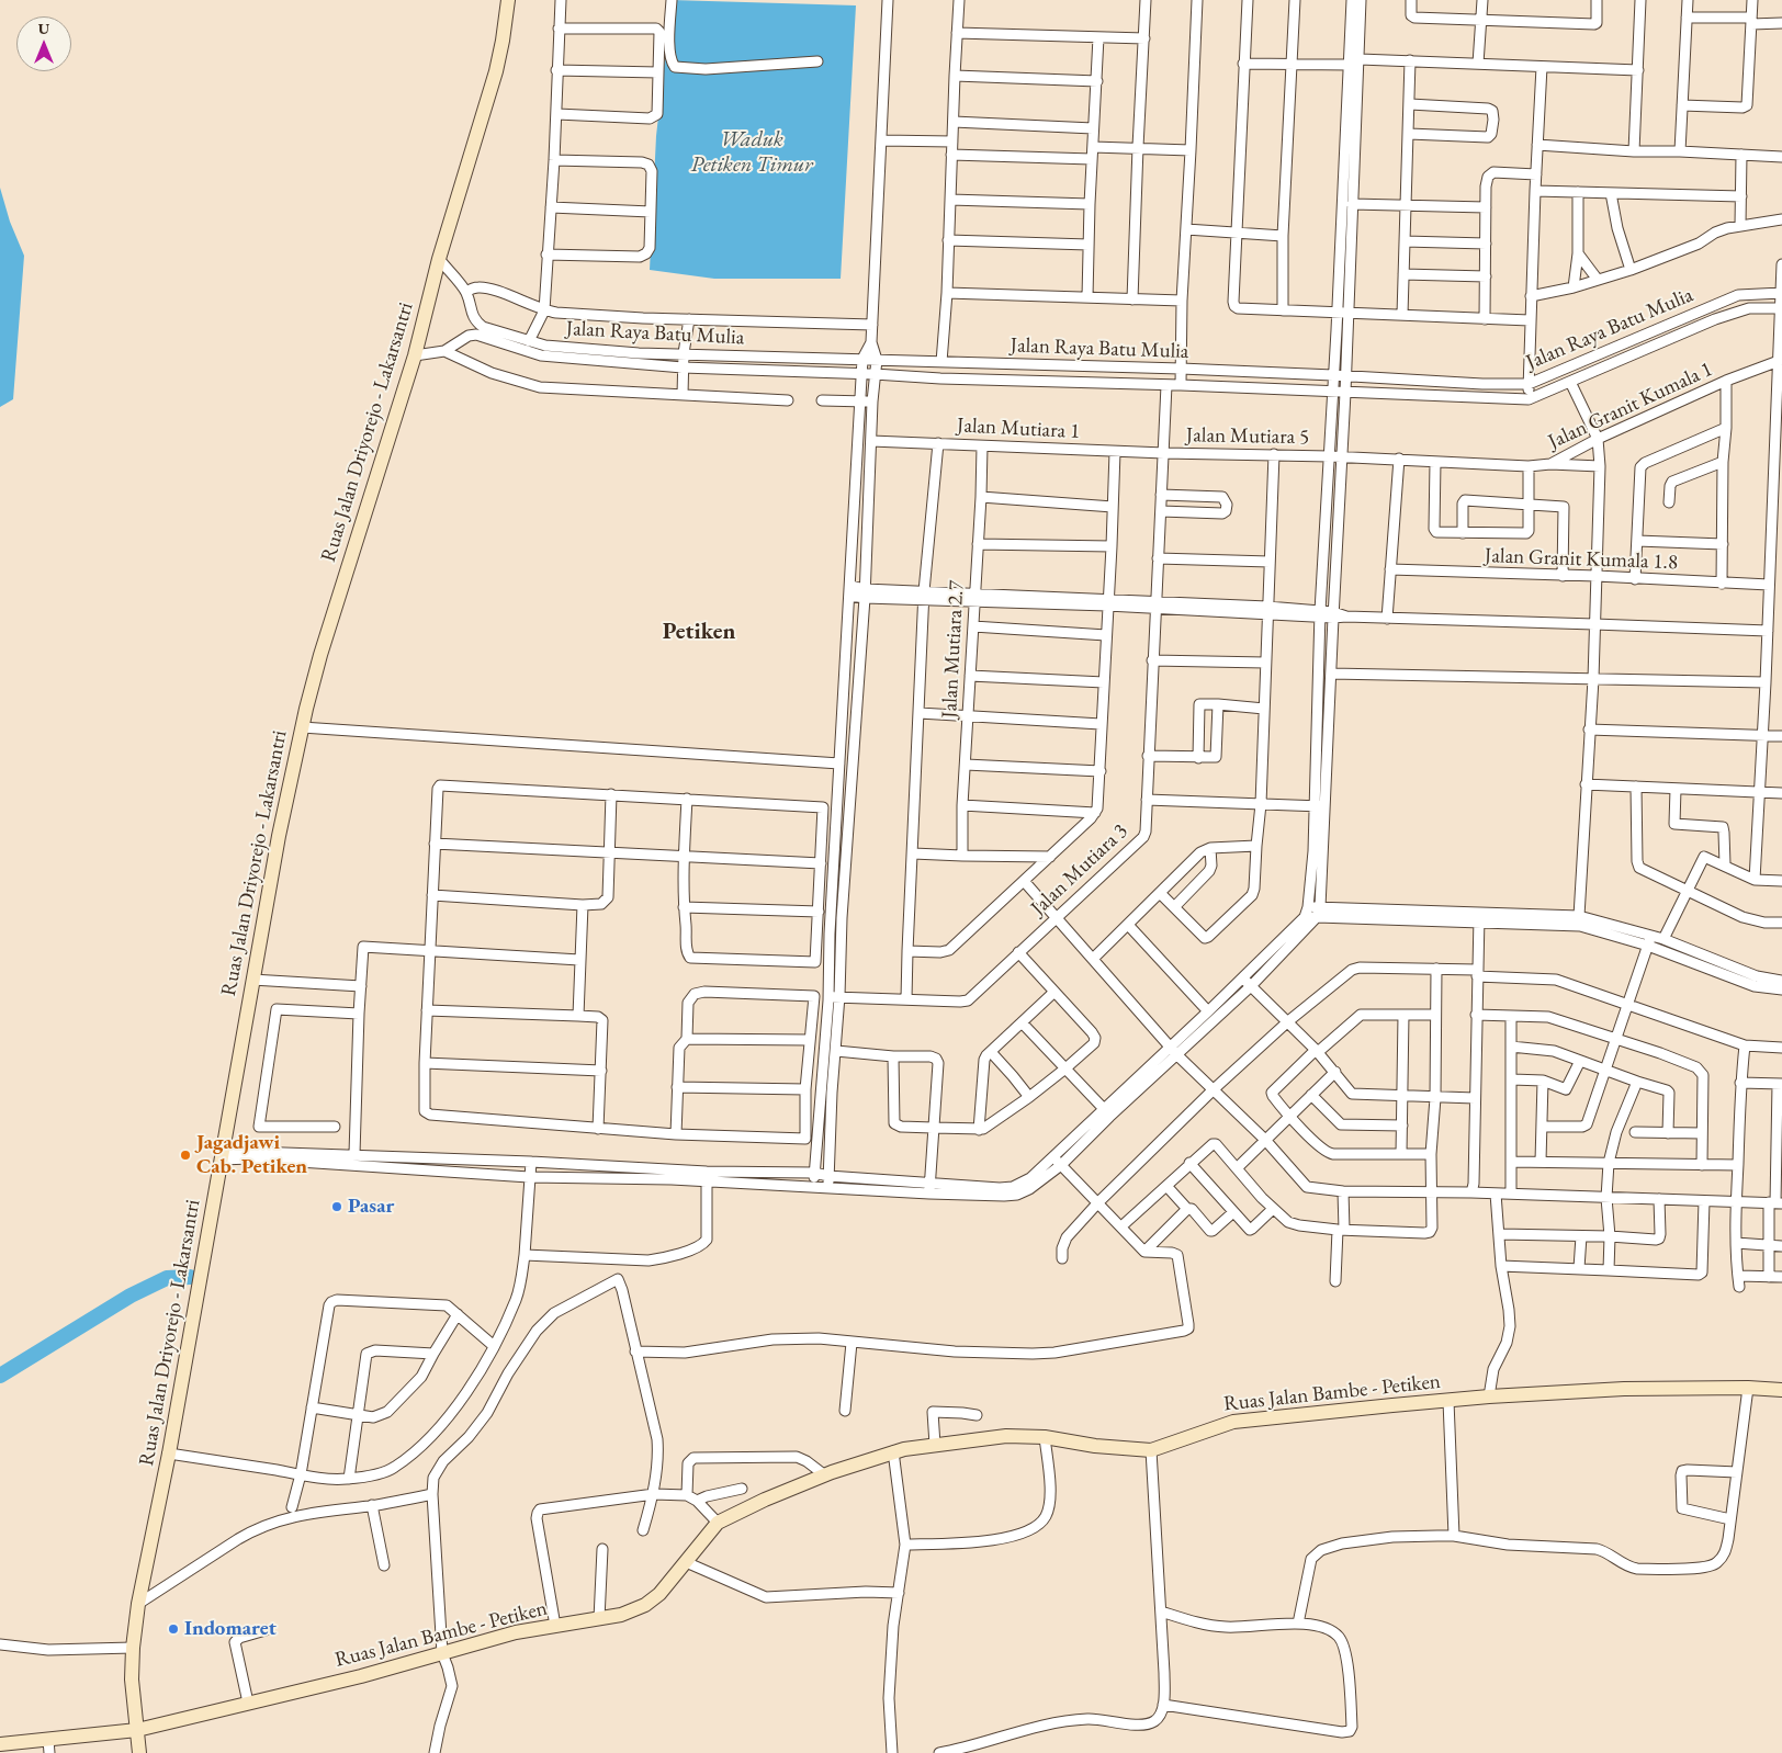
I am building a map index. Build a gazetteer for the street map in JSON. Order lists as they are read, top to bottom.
{
  "streets": {
    "main road": ["Ruas Jalan Driyorejo - Lakarsantri", "Ruas Jalan Bambe - Petiken"],
    "street": [
      "Jalan Raya Batu Mulia",
      "Jalan Granit Kumala 1",
      "Jalan Mutiara 1",
      "Jalan Mutiara 5",
      "Jalan Granit Kumala 1.8",
      "Jalan Mutiara 2.7",
      "Jalan Mutiara 3"
    ]
  },
  "crossings": [
    ["Jalan Raya Batu Mulia", "Ruas Jalan Driyorejo - Lakarsantri"],
    ["Jalan Granit Kumala 1", "Jalan Mutiara 5"],
    ["Jalan Mutiara 1", "Jalan Mutiara 5"],
    ["Jalan Mutiara 1", "Jalan Mutiara 2.7"],
    ["Jalan Mutiara 1", "Jalan Mutiara 3"],
    ["Ruas Jalan Driyorejo - Lakarsantri", "Ruas Jalan Bambe - Petiken"],
    ["Jalan Mutiara 5", "Jalan Mutiara 3"]
  ],
  "districts": ["Petiken"],
  "water": ["Waduk Petiken Timur"],
  "places": ["Jagadjawi Cab. Petiken", "Pasar", "Indomaret"],
  "north": "top"
}
